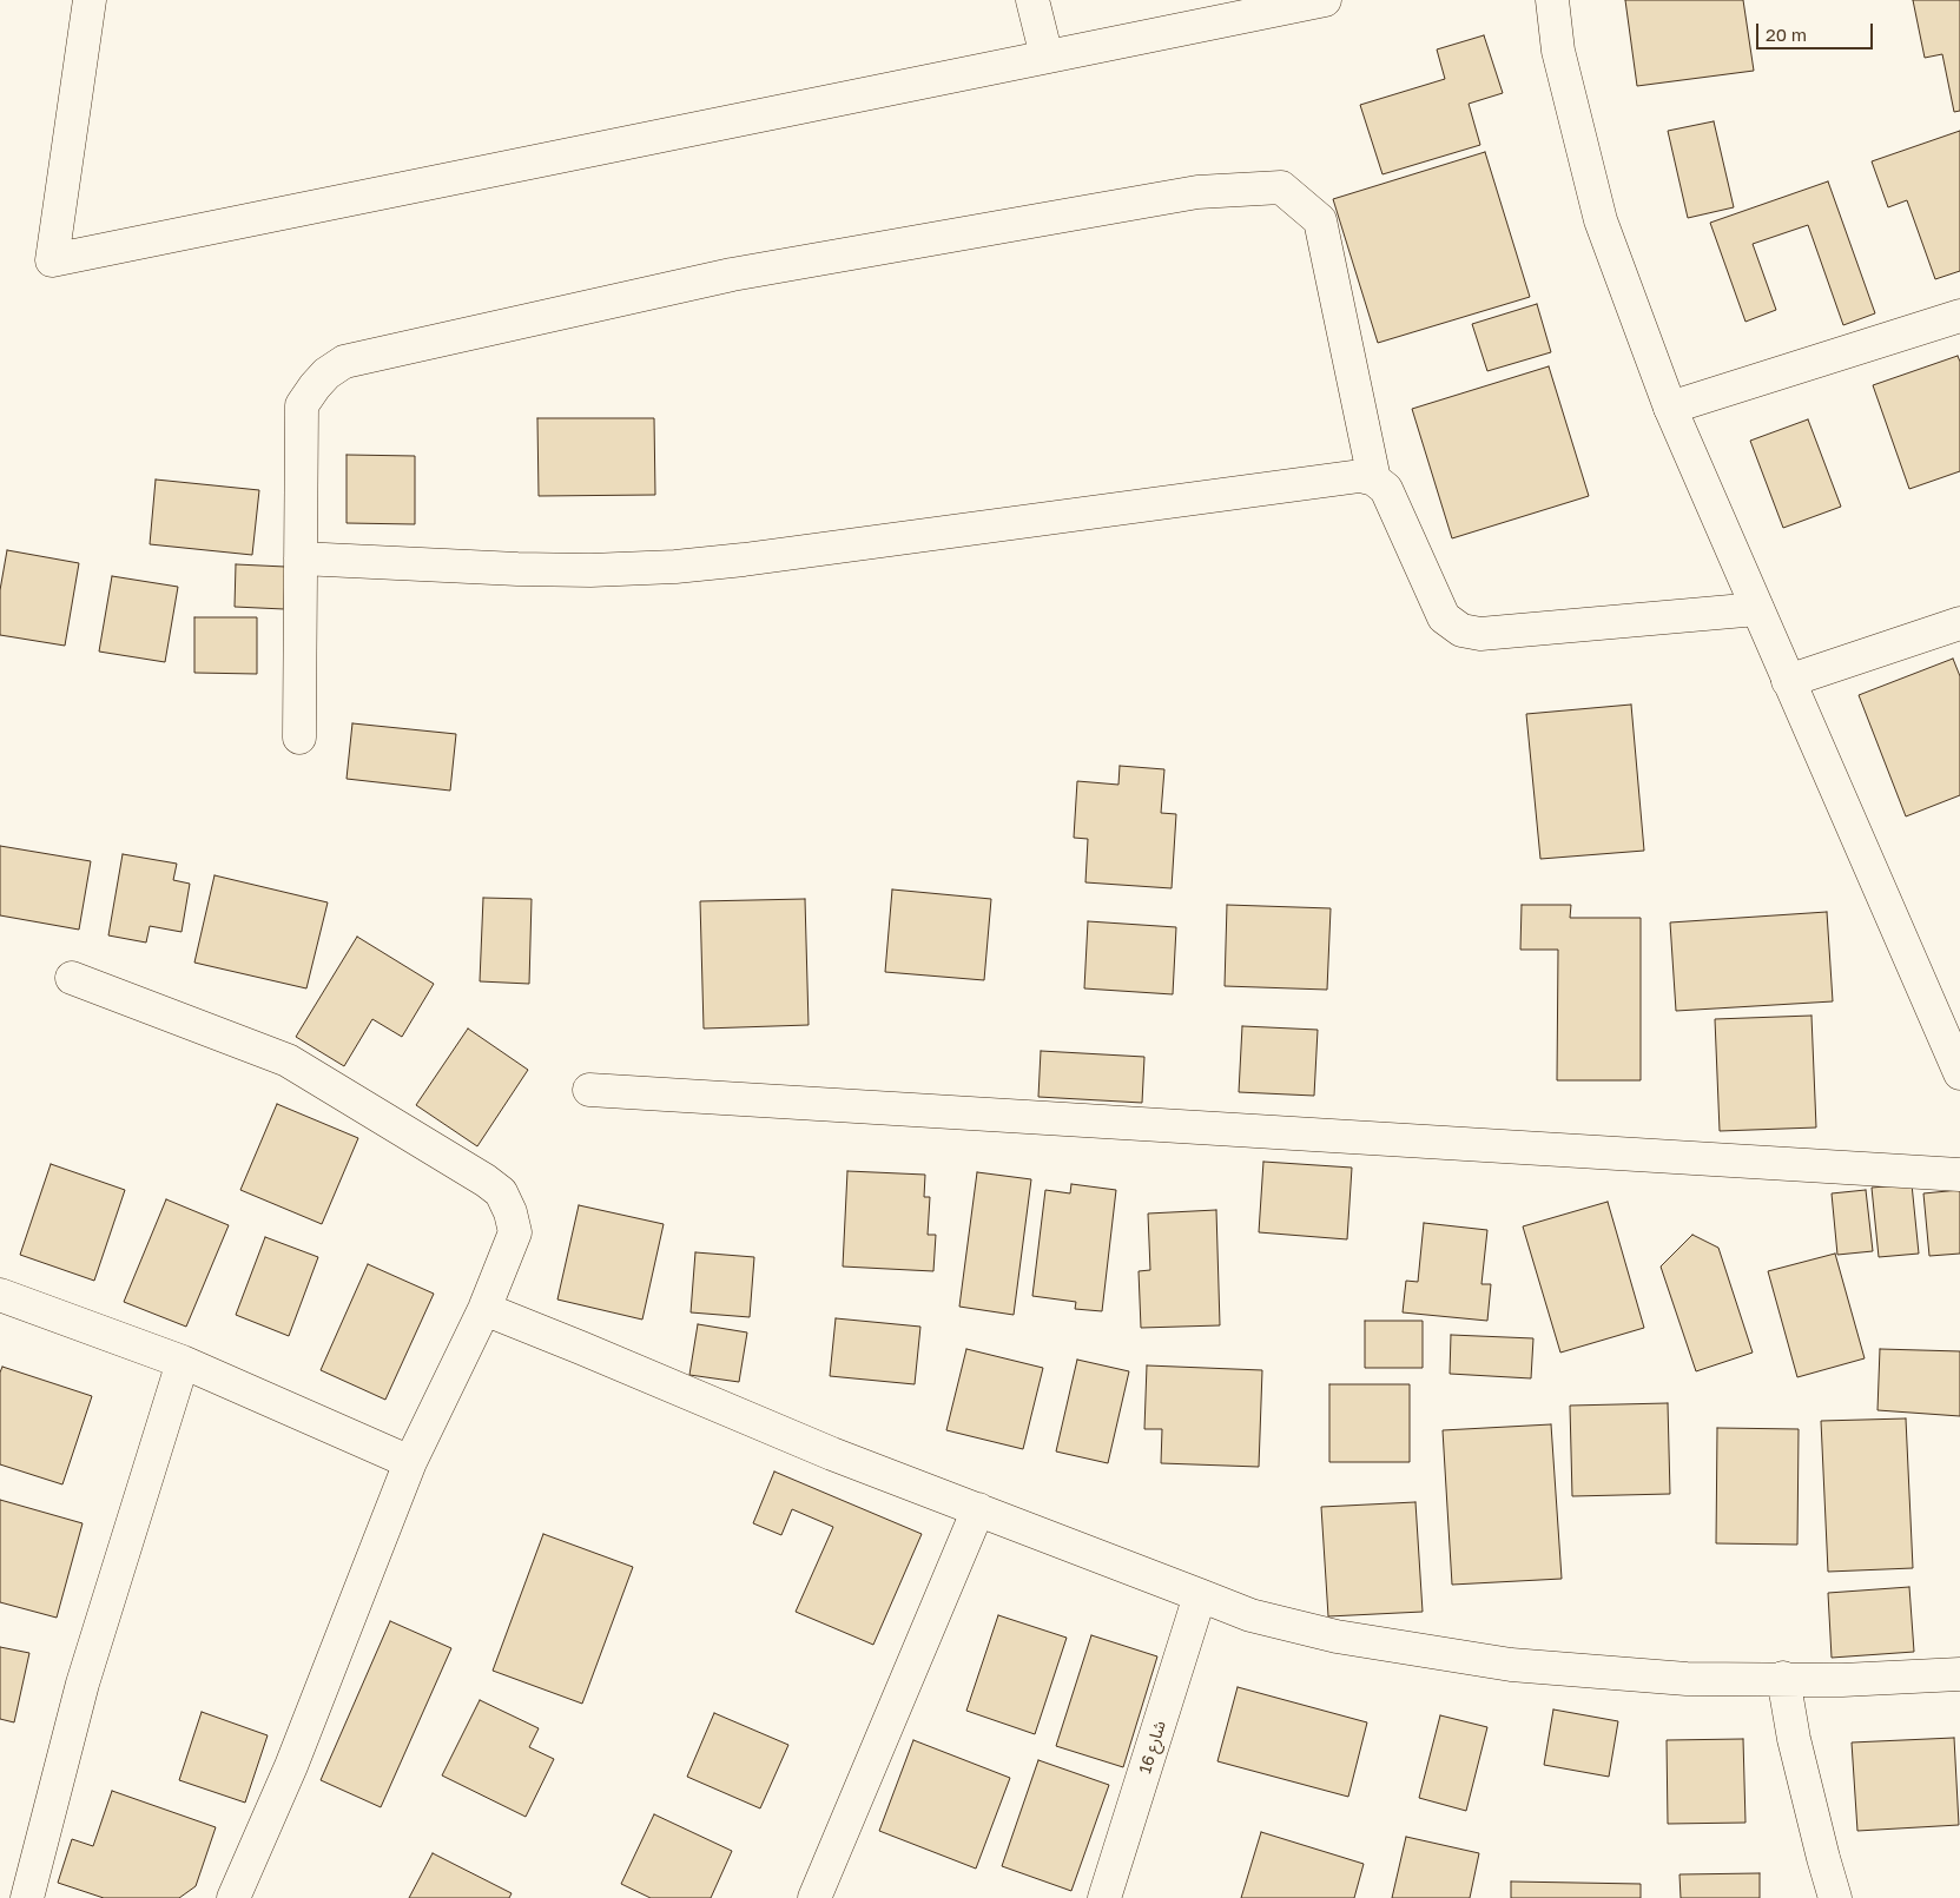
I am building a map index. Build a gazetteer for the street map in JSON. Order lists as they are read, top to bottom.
{
  "streets": {
    "street": ["شارع 16"]
  },
  "scale_bar": "20 m"
}
